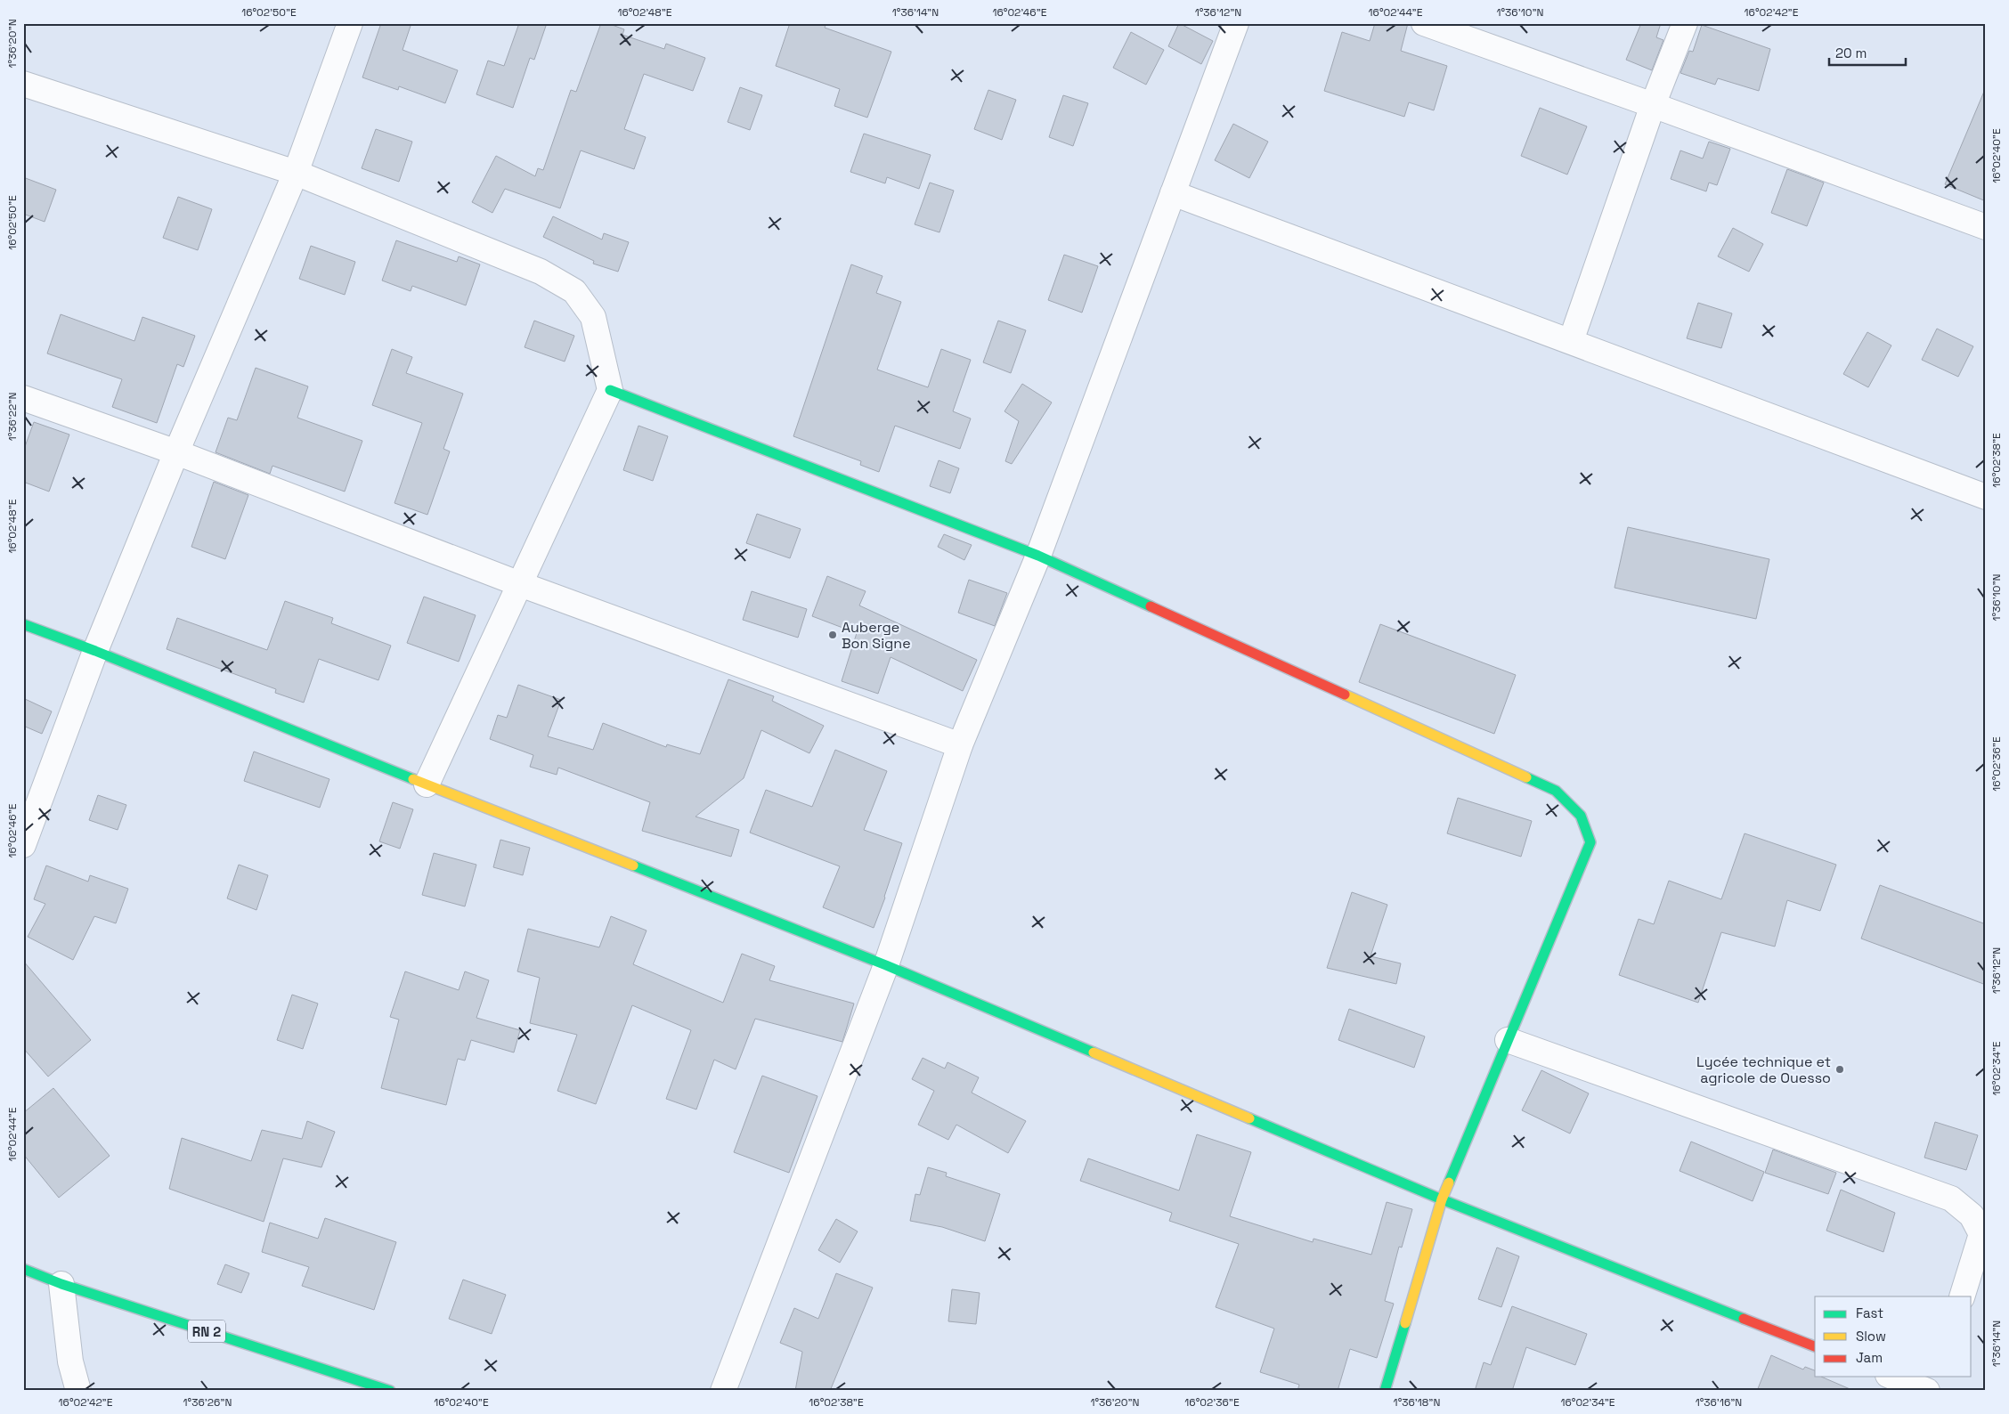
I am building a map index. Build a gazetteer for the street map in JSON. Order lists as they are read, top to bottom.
{
  "streets": {
    "main road": ["RN 2"]
  },
  "places": ["Auberge Bon Signe", "Lycée technique et agricole de Ouesso"],
  "legend": ["Fast", "Slow", "Jam"],
  "scale_bar": "20 m",
  "coordinates": [
    "16°02'50\"E",
    "16°02'48\"E",
    "1°36'14\"N",
    "16°02'46\"E",
    "1°36'12\"N",
    "16°02'44\"E",
    "1°36'10\"N",
    "16°02'42\"E",
    "1°36'20\"N",
    "16°02'40\"E",
    "1°36'22\"N",
    "16°02'38\"E",
    "16°02'36\"E",
    "16°02'34\"E",
    "1°36'26\"N",
    "1°36'18\"N",
    "1°36'16\"N"
  ]
}
